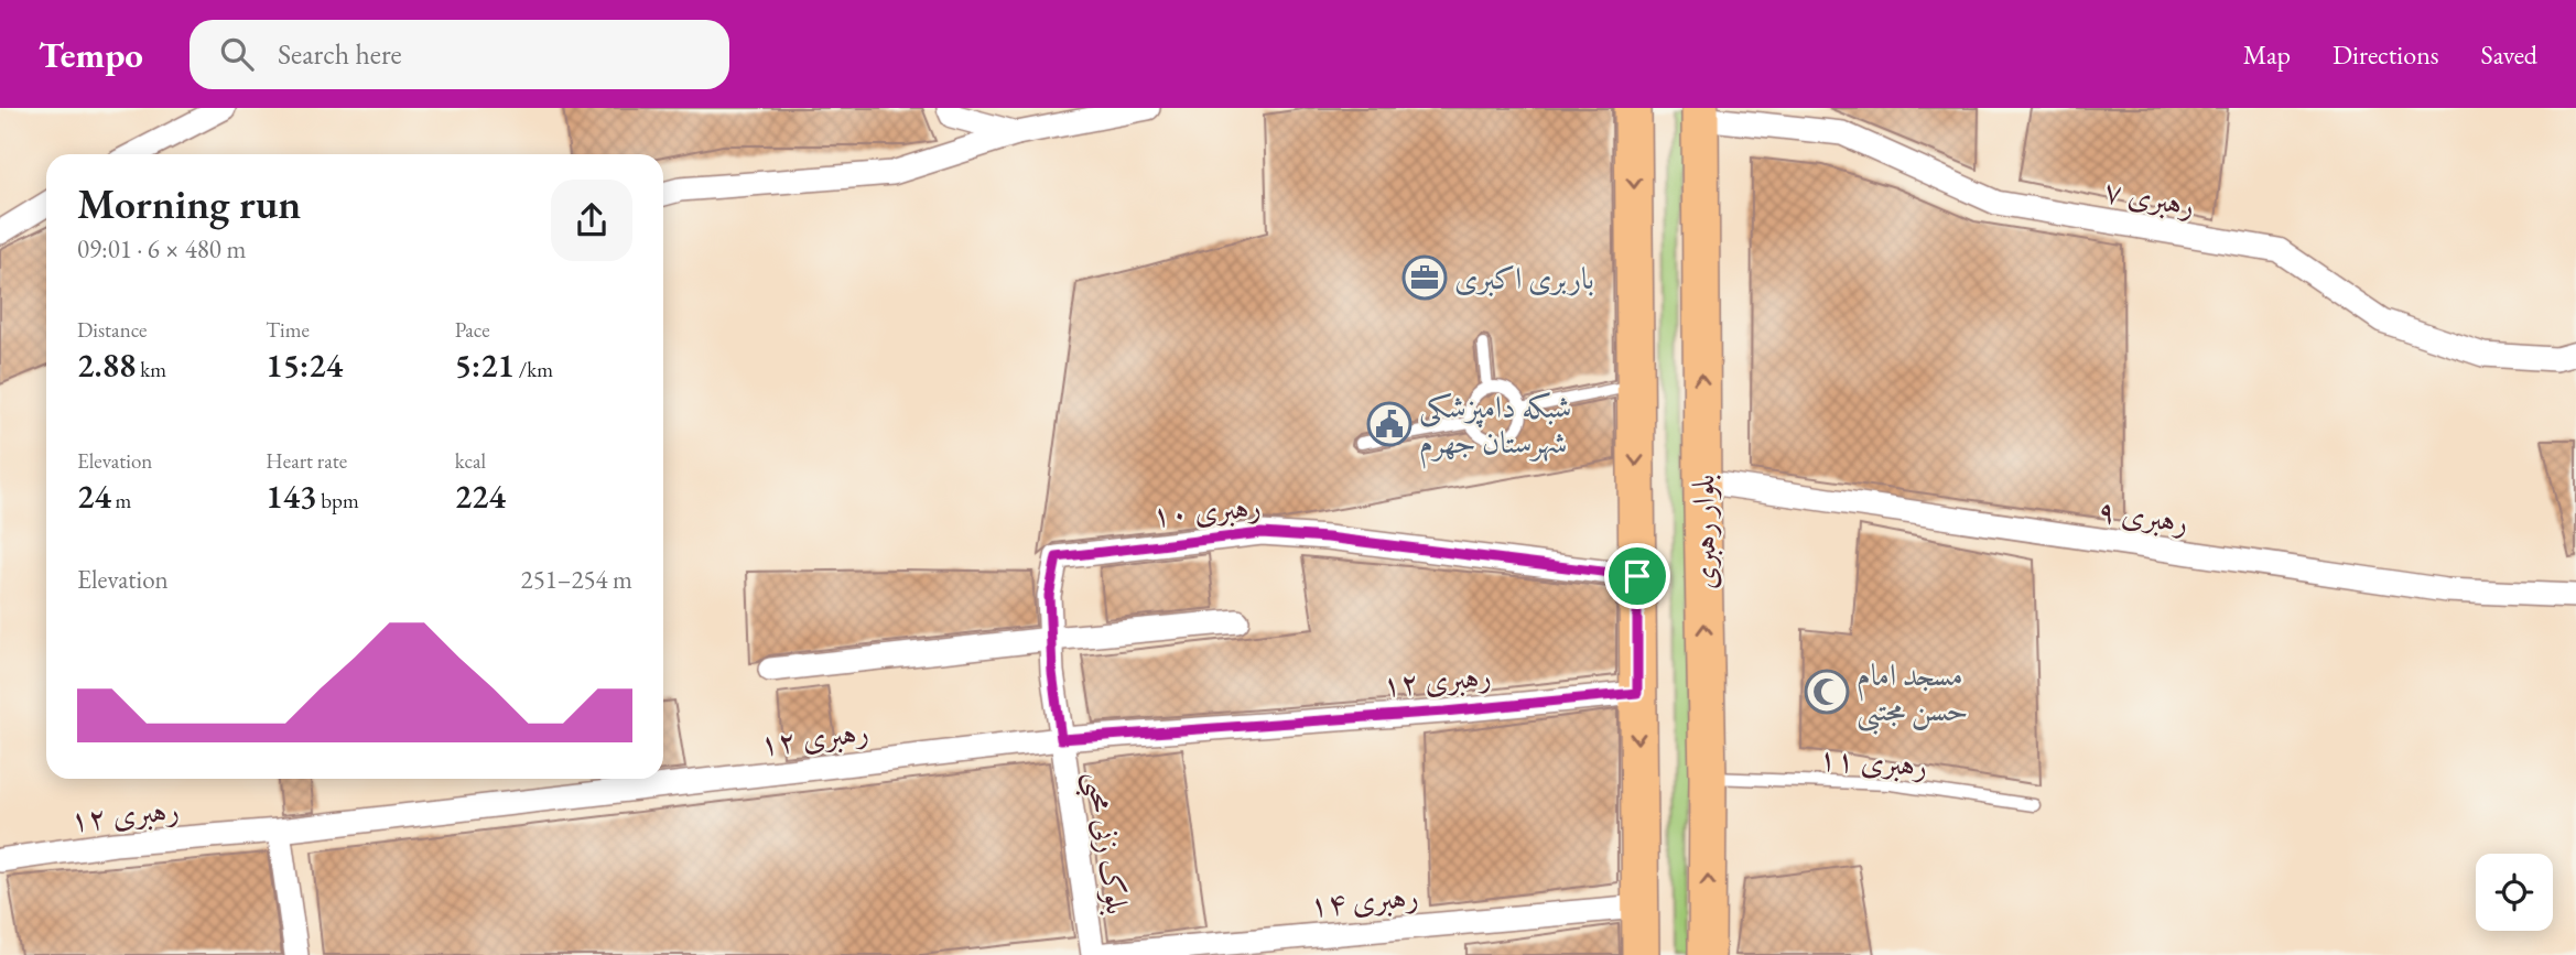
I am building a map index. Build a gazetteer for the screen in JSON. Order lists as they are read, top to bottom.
{
  "streets": {
    "main road": ["بلوار رهبری"],
    "street": [
      "رهبری ۷",
      "رهبری ۱۰",
      "رهبری ۹",
      "رهبری ۱۲",
      "بلوک زنی محبی",
      "رهبری ۱۴"
    ],
    "lane": ["رهبری ۱۱"]
  },
  "crossings": [
    ["رهبری ۷", "بلوار رهبری"],
    ["رهبری ۱۰", "رهبری ۱۲"],
    ["رهبری ۱۰", "بلوک زنی محبی"],
    ["رهبری ۹", "بلوار رهبری"],
    ["بلوار رهبری", "رهبری ۱۱"],
    ["رهبری ۱۲", "بلوک زنی محبی"],
    ["بلوک زنی محبی", "رهبری ۱۴"]
  ],
  "places": {
    "office": ["باربری اکبری"],
    "public building": ["شبکه دامپزشکی شهرستان جهرم"],
    "mosque": ["مسجد امام حسن مجتبی"]
  },
  "page": {
    "header": "Tempo",
    "search": "Search here",
    "nav": ["Map", "Directions", "Saved"],
    "heading": ["Morning run", "09:01 · 6 × 480 m"],
    "stats": [
      ["Distance", "2.88 km"],
      ["Time", "15:24"],
      ["Pace", "5:21 /km"],
      ["Elevation", "24 m"],
      ["Heart rate", "143 bpm"],
      ["kcal", "224"]
    ],
    "chart": ["Elevation", "251–254 m"]
  }
}
